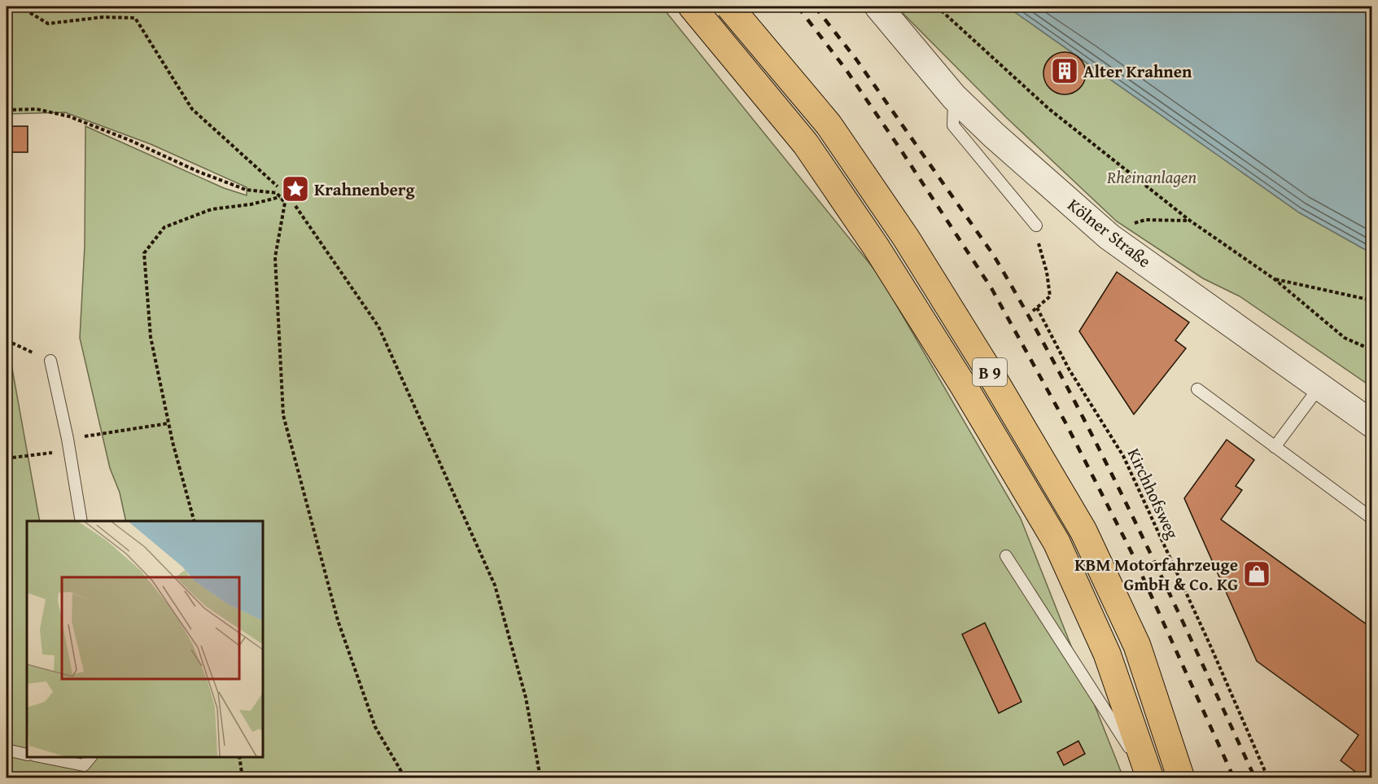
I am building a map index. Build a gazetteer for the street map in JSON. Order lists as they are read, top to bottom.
{
  "streets": {
    "highway": ["B 9"],
    "street": ["Kölner Straße"],
    "path": ["Kirchhofsweg"]
  },
  "parks": ["Rheinanlagen"],
  "places": {
    "building": ["Alter Krahnen"],
    "place": ["Krahnenberg"],
    "shop": ["KBM Motorfahrzeuge GmbH & Co. KG"]
  }
}
